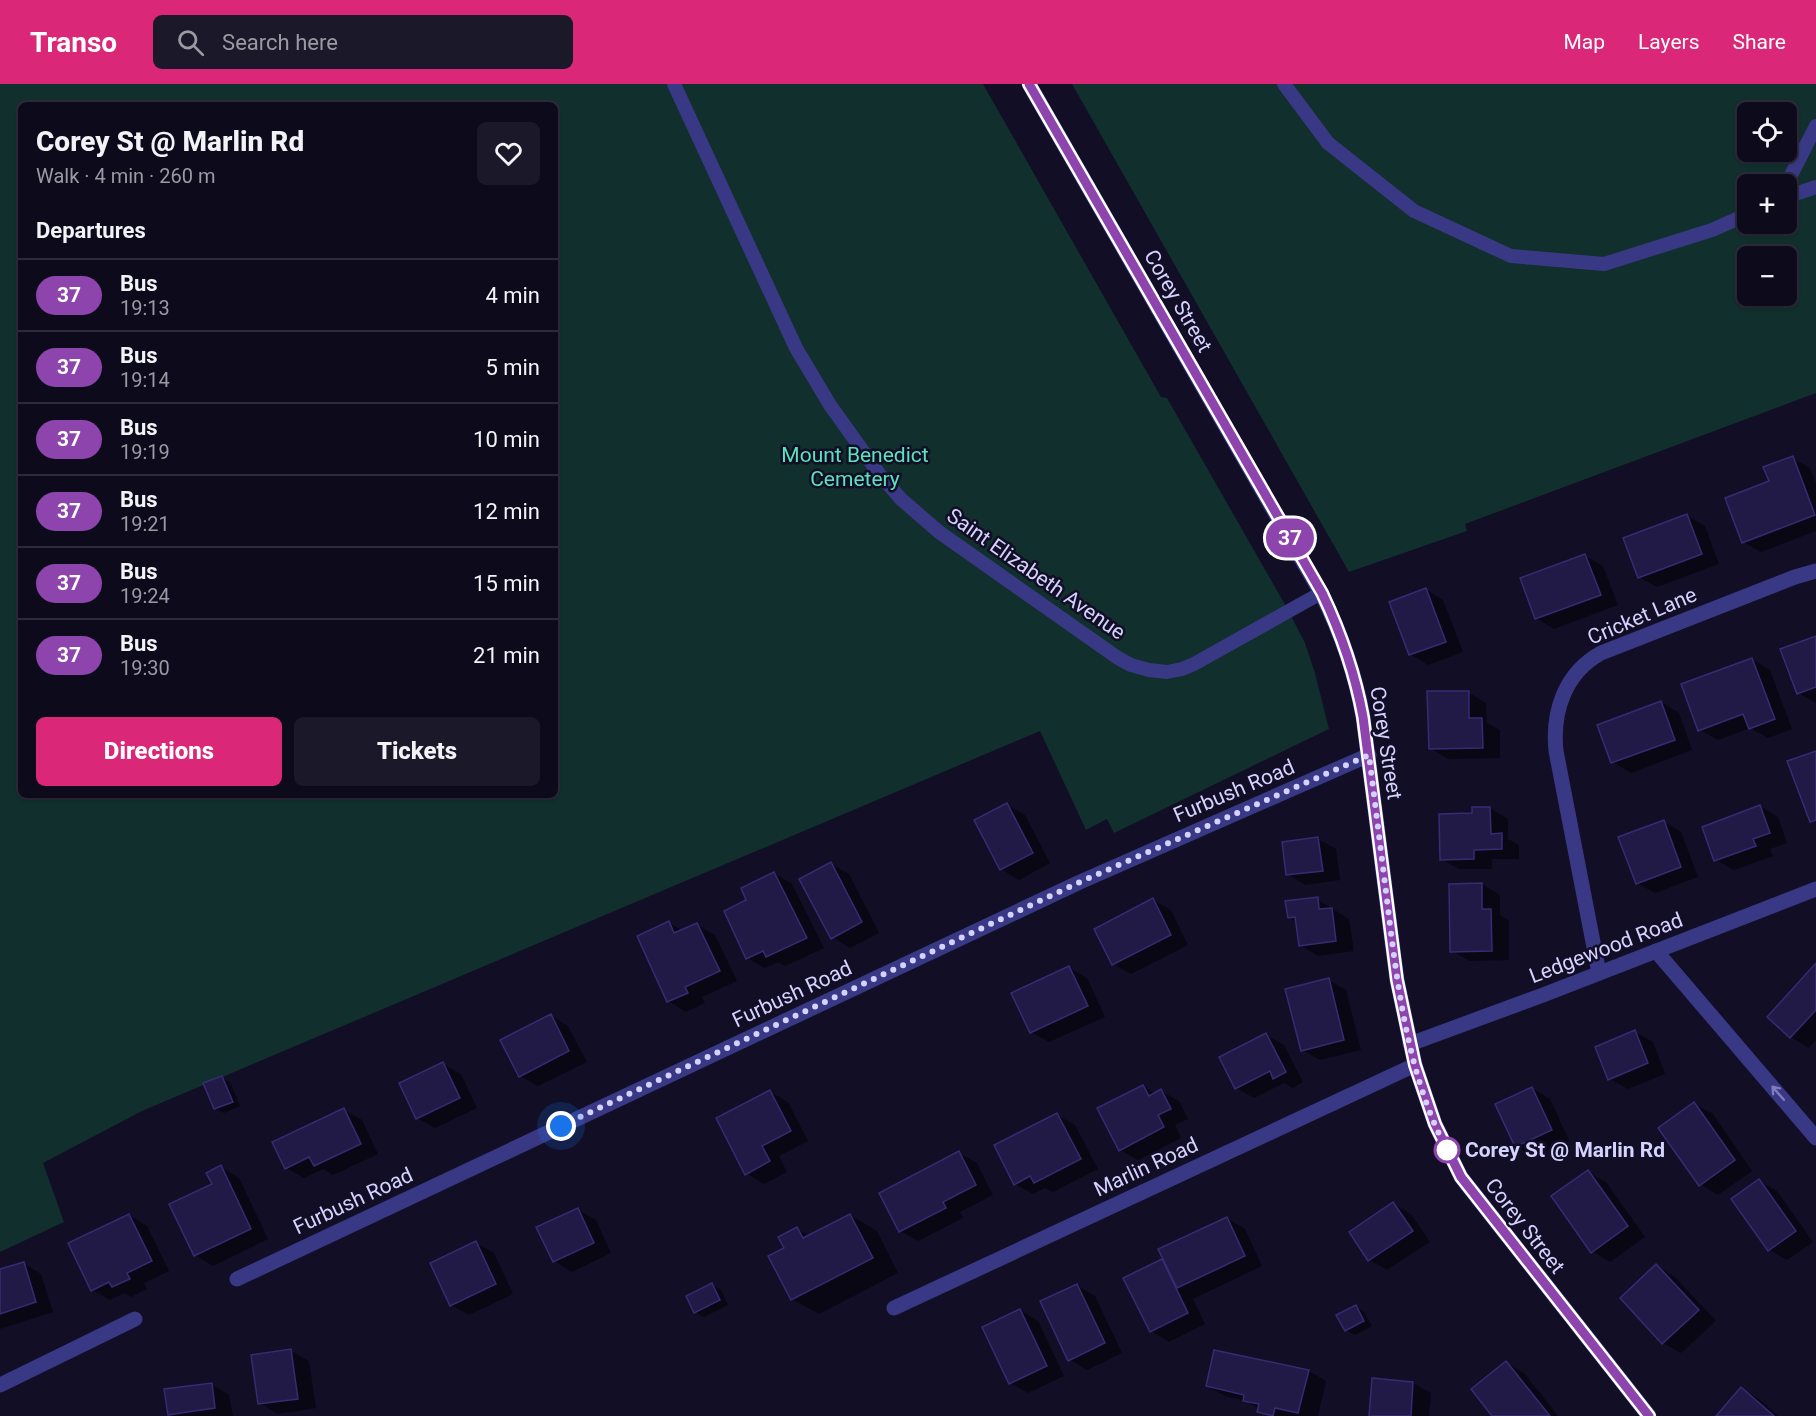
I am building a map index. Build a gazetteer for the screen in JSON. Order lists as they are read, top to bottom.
{
  "streets": {
    "street": [
      "Corey Street",
      "Cricket Lane",
      "Furbush Road",
      "Ledgewood Road",
      "Marlin Road"
    ],
    "lane": ["Saint Elizabeth Avenue"]
  },
  "crossings": [
    ["Corey Street", "Saint Elizabeth Avenue"],
    ["Corey Street", "Furbush Road"],
    ["Corey Street", "Ledgewood Road"],
    ["Corey Street", "Marlin Road"],
    ["Cricket Lane", "Ledgewood Road"]
  ],
  "parks": ["Mount Benedict Cemetery"],
  "places": ["Corey St @ Marlin Rd"],
  "lines": ["bus line 37"],
  "page": {
    "header": "Transo",
    "search": "Search here",
    "nav": ["Map", "Layers", "Share"],
    "on_map": "37",
    "map_buttons": ["+", "−"],
    "heading": [
      ["Corey St @ Marlin Rd", "Walk · 4 min · 260 m"],
      "Departures"
    ],
    "list": [
      {
        "mark": "37",
        "name": "Bus",
        "note": "19:13",
        "value": "4 min"
      },
      {
        "mark": "37",
        "name": "Bus",
        "note": "19:14",
        "value": "5 min"
      },
      {
        "mark": "37",
        "name": "Bus",
        "note": "19:19",
        "value": "10 min"
      },
      {
        "mark": "37",
        "name": "Bus",
        "note": "19:21",
        "value": "12 min"
      },
      {
        "mark": "37",
        "name": "Bus",
        "note": "19:24",
        "value": "15 min"
      },
      {
        "mark": "37",
        "name": "Bus",
        "note": "19:30",
        "value": "21 min"
      }
    ],
    "buttons": ["Directions", "Tickets"]
  }
}
